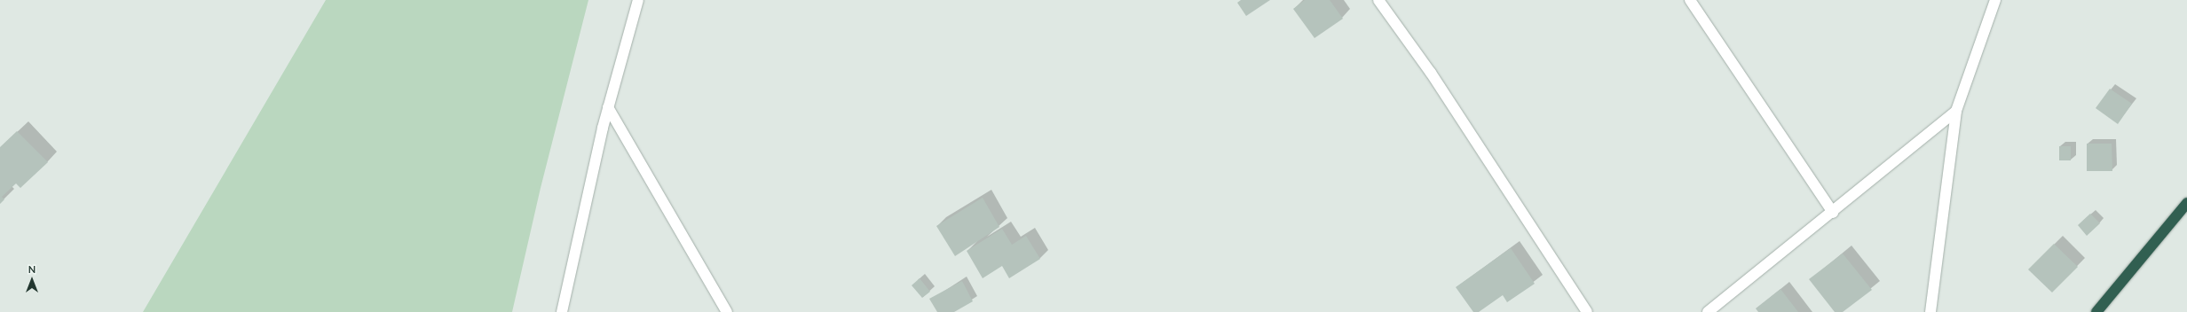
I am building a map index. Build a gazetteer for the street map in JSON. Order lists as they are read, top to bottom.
{
  "north": "top"
}
